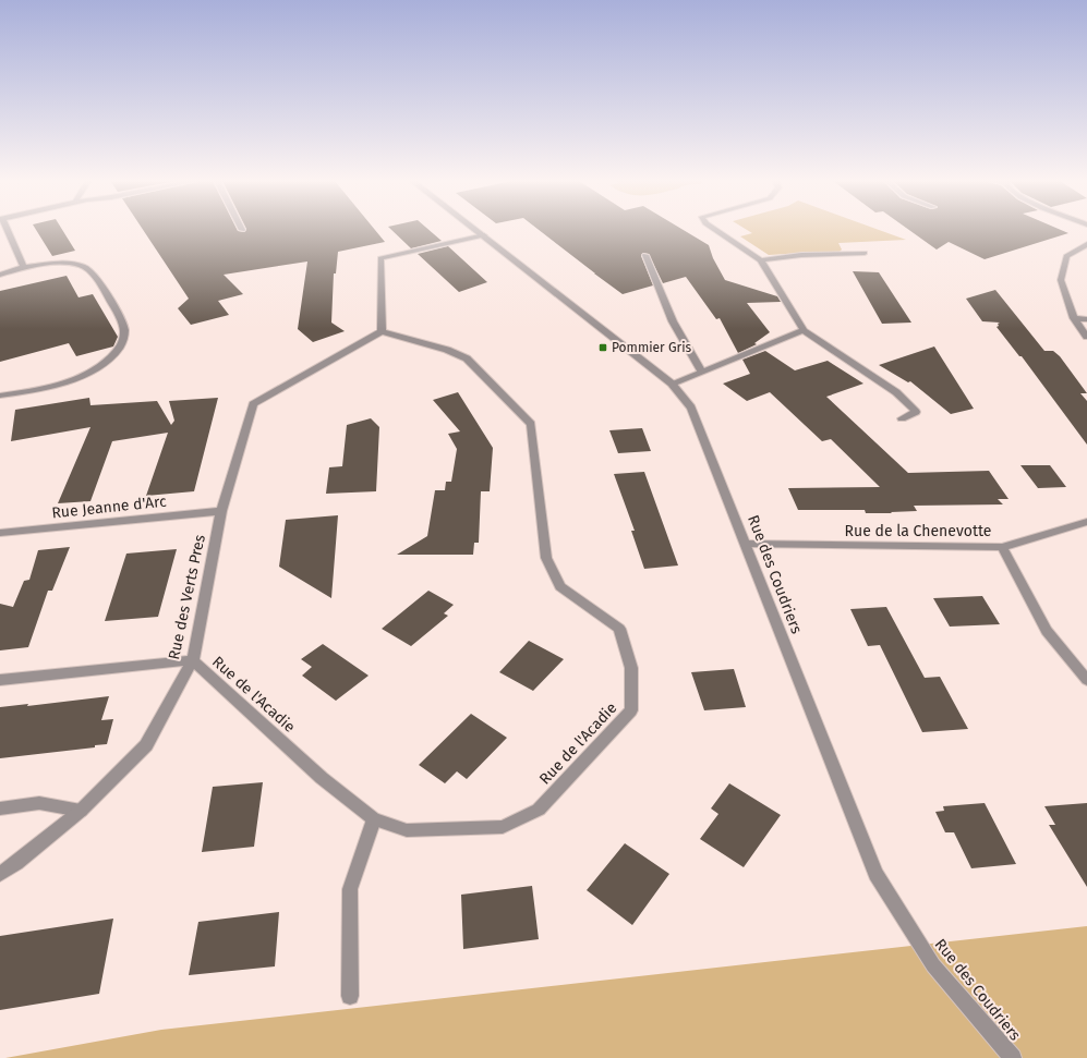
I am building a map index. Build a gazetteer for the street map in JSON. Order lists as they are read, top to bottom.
{
  "streets": {
    "street": [
      "Rue Jeanne d'Arc",
      "Rue de la Chenevotte",
      "Rue des Coudriers",
      "Rue des Verts Pres",
      "Rue de l'Acadie"
    ]
  },
  "crossings": [
    ["Rue Jeanne d'Arc", "Rue des Verts Pres"],
    ["Rue de la Chenevotte", "Rue des Coudriers"],
    ["Rue des Verts Pres", "Rue de l'Acadie"]
  ],
  "places": {
    "transit": ["Pommier Gris"]
  }
}
